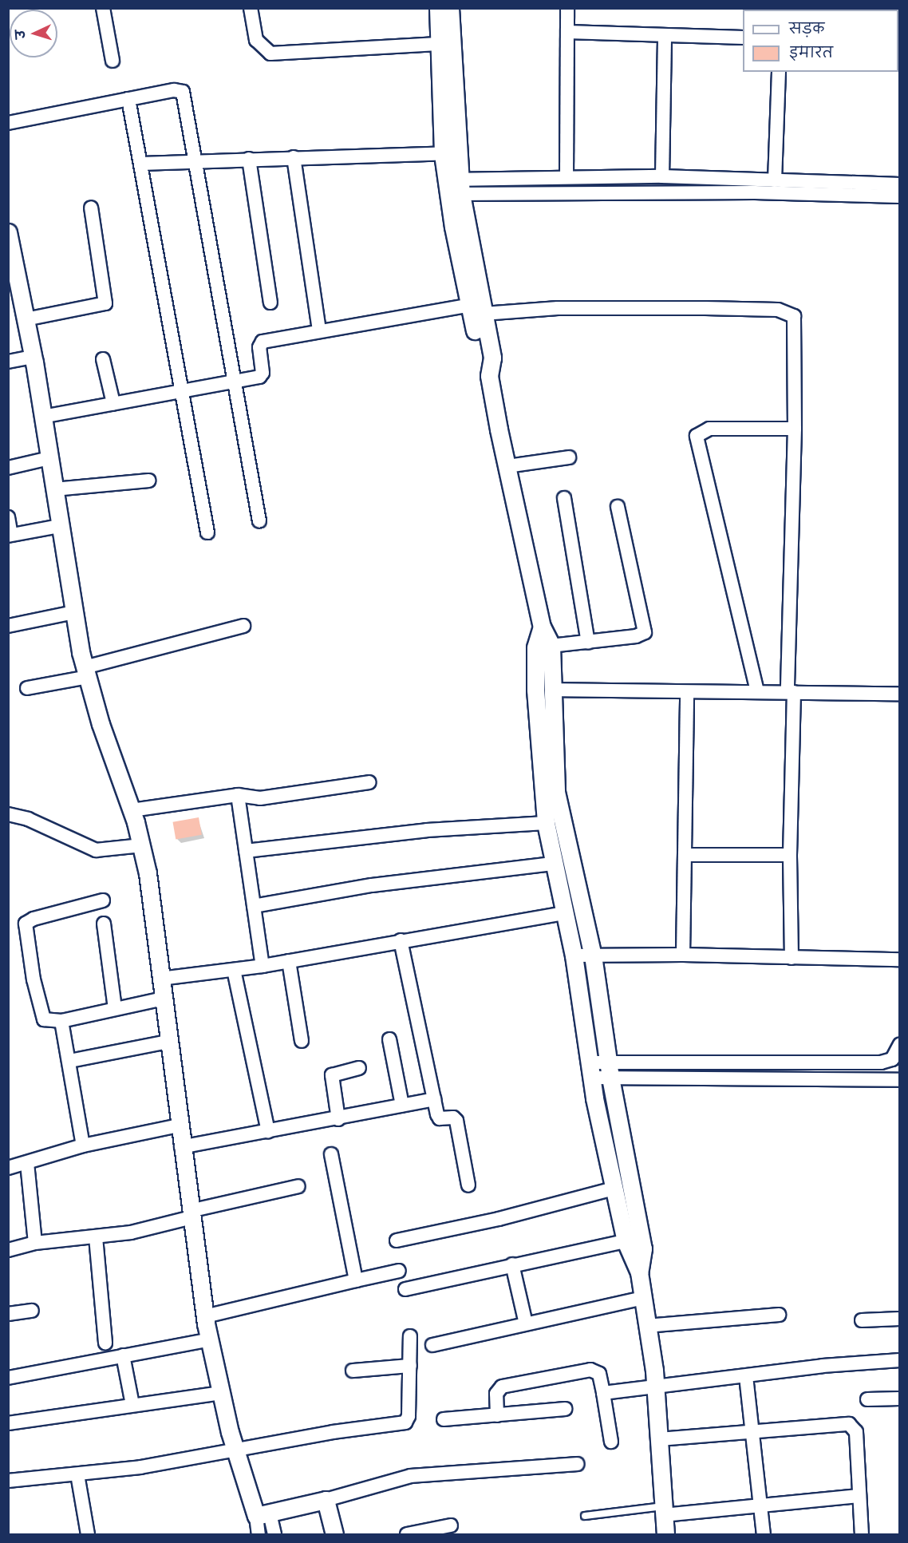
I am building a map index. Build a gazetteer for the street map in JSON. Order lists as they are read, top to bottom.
{
  "legend": ["सड़क", "इमारत"],
  "north": "left"
}
